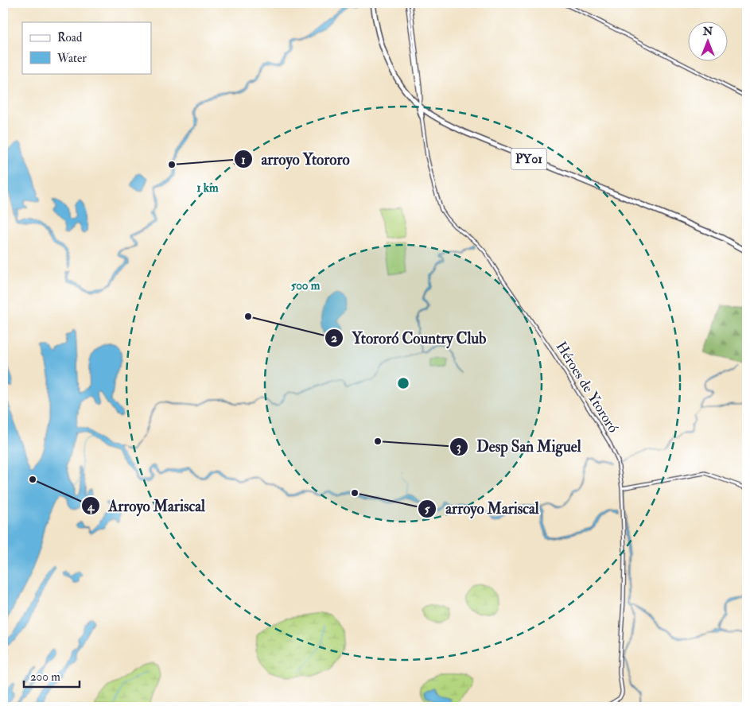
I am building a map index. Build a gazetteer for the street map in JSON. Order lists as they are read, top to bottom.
{
  "streets": {
    "highway": ["PY01"],
    "main road": ["Héroes de Ytororó"]
  },
  "crossings": [
    ["PY01", "Héroes de Ytororó"]
  ],
  "places": [
    "arroyo Ytororo",
    "Ytororó Country Club",
    "Desp San Miguel",
    "Arroyo Mariscal",
    "arroyo Mariscal"
  ],
  "legend": ["Road", "Water"],
  "scale_bar": "200 m",
  "north": "top",
  "rings": ["1 km", "500 m"]
}
